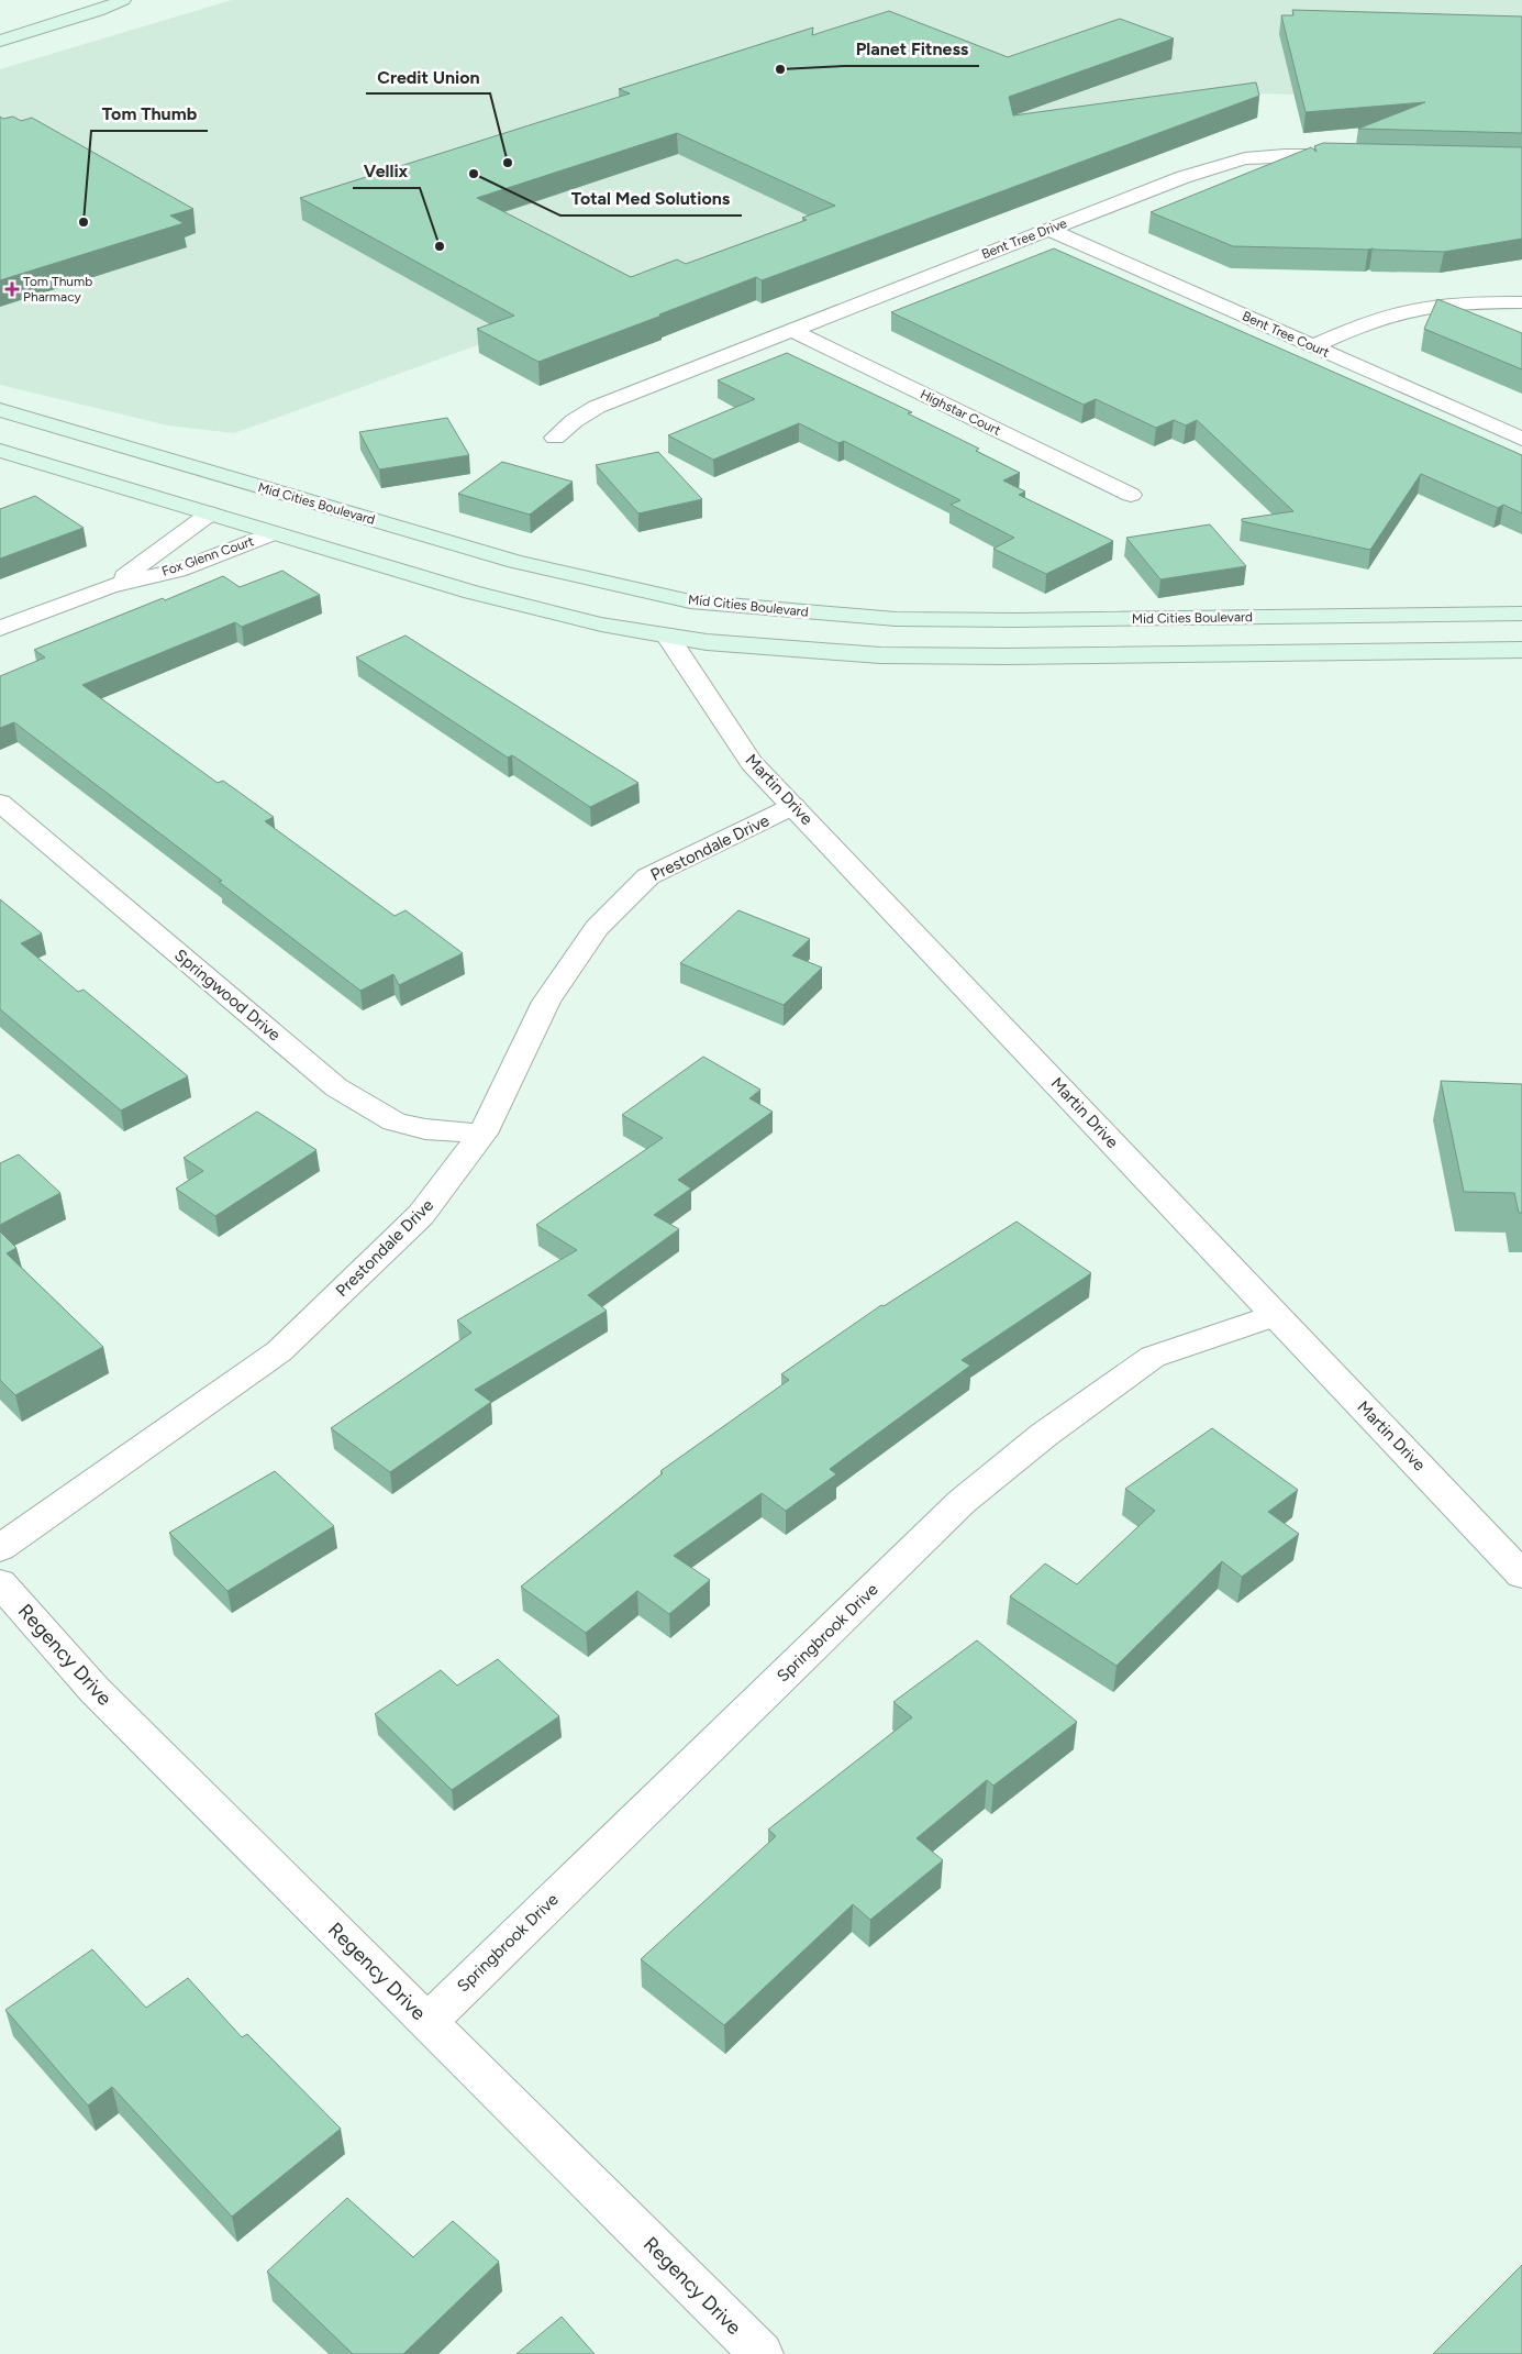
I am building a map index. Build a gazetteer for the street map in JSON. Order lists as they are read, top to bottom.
{
  "streets": {
    "main road": ["Mid Cities Boulevard"],
    "street": [
      "Bent Tree Drive",
      "Bent Tree Court",
      "Highstar Court",
      "Fox Glenn Court",
      "Martin Drive",
      "Prestondale Drive",
      "Springwood Drive",
      "Springbrook Drive",
      "Regency Drive"
    ]
  },
  "crossings": [
    ["Bent Tree Drive", "Bent Tree Court"],
    ["Bent Tree Drive", "Highstar Court"],
    ["Martin Drive", "Prestondale Drive"],
    ["Martin Drive", "Springbrook Drive"],
    ["Prestondale Drive", "Springwood Drive"],
    ["Springbrook Drive", "Regency Drive"]
  ],
  "places": {
    "other": [
      "Planet Fitness",
      "Credit Union",
      "Total Med Solutions",
      "Tom Thumb",
      "Vellix"
    ],
    "health": ["Tom Thumb Pharmacy"]
  }
}
